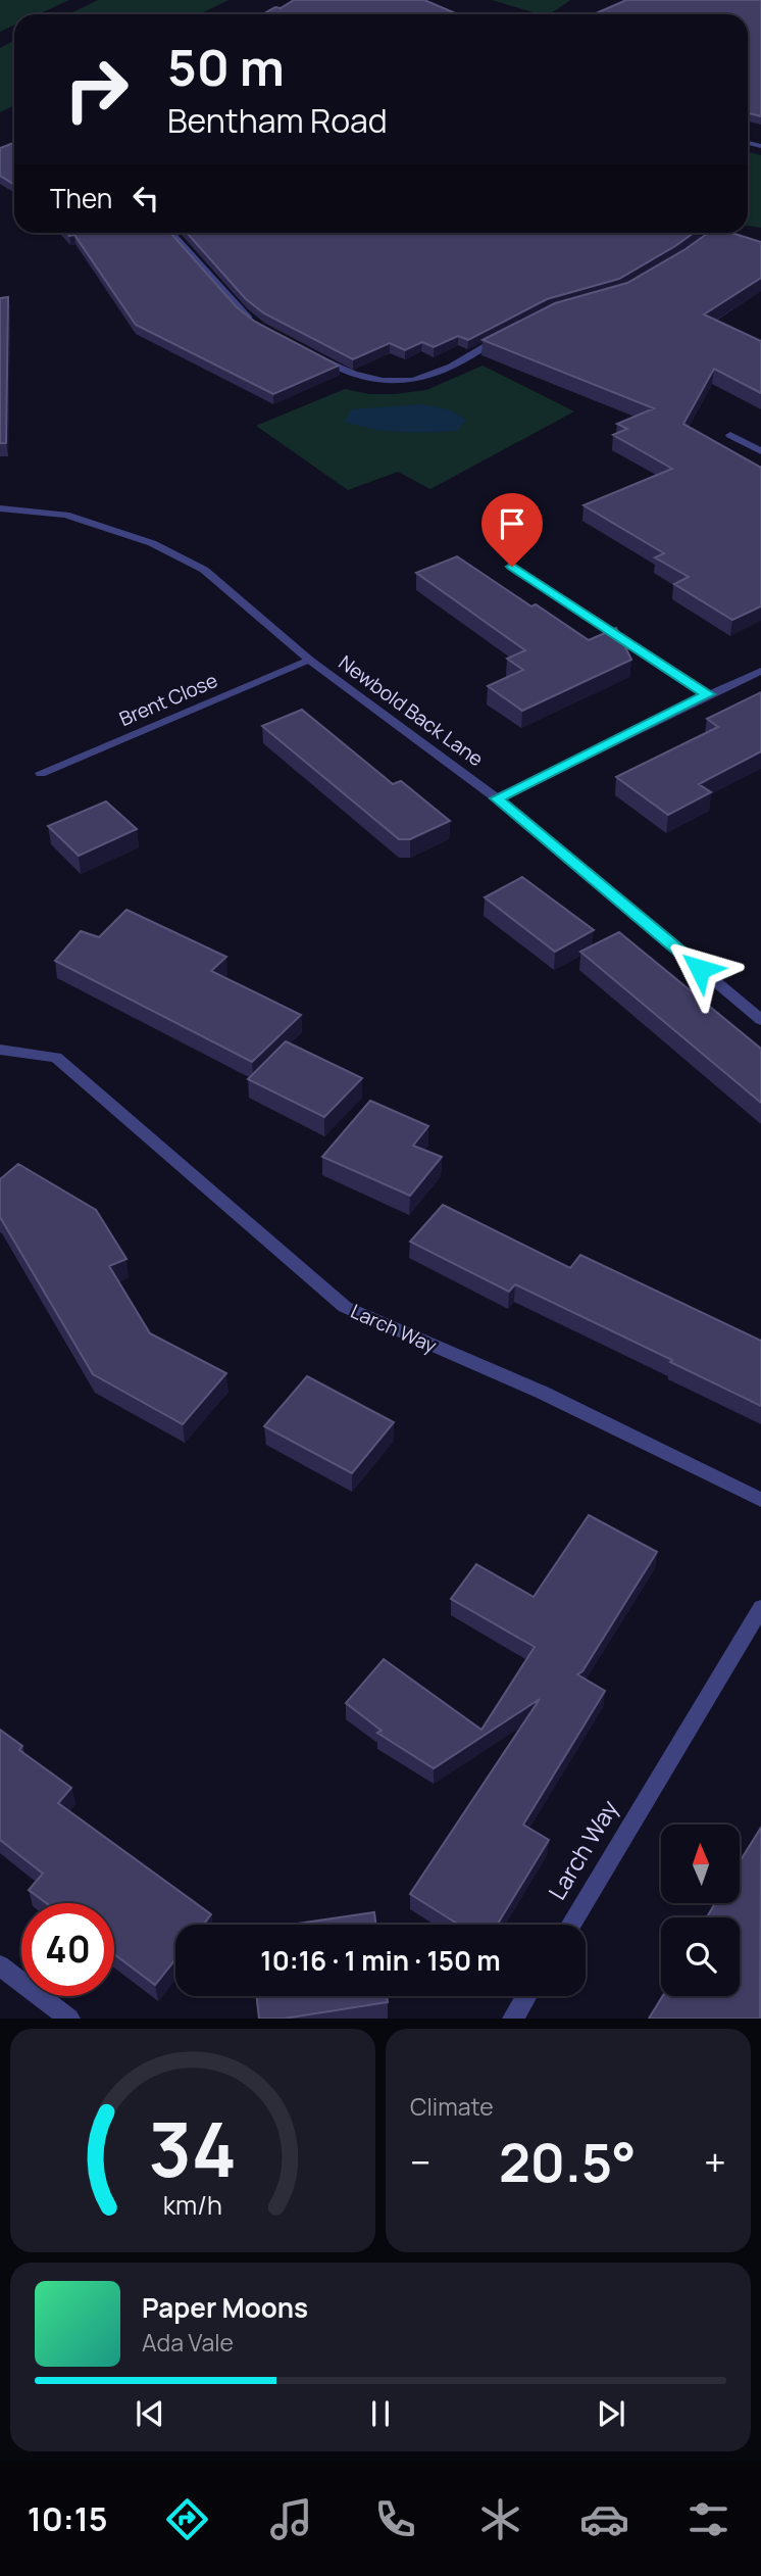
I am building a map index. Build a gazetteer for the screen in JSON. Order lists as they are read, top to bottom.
{
  "streets": {
    "street": ["Brent Close", "Newbold Back Lane", "Larch Way"]
  },
  "crossings": [
    ["Brent Close", "Newbold Back Lane"]
  ],
  "north": "top",
  "page": {
    "turn": ["50 m", "Bentham Road"],
    "then": "Then",
    "limit": "40",
    "trip": "10:16 · 1 min · 150 m",
    "tile": "Climate",
    "heat": ["−", "20.5°", "+"],
    "song": ["Paper Moons", "Ada Vale"],
    "tabs": "10:15",
    "gauge": ["34", "km/h"]
  }
}
